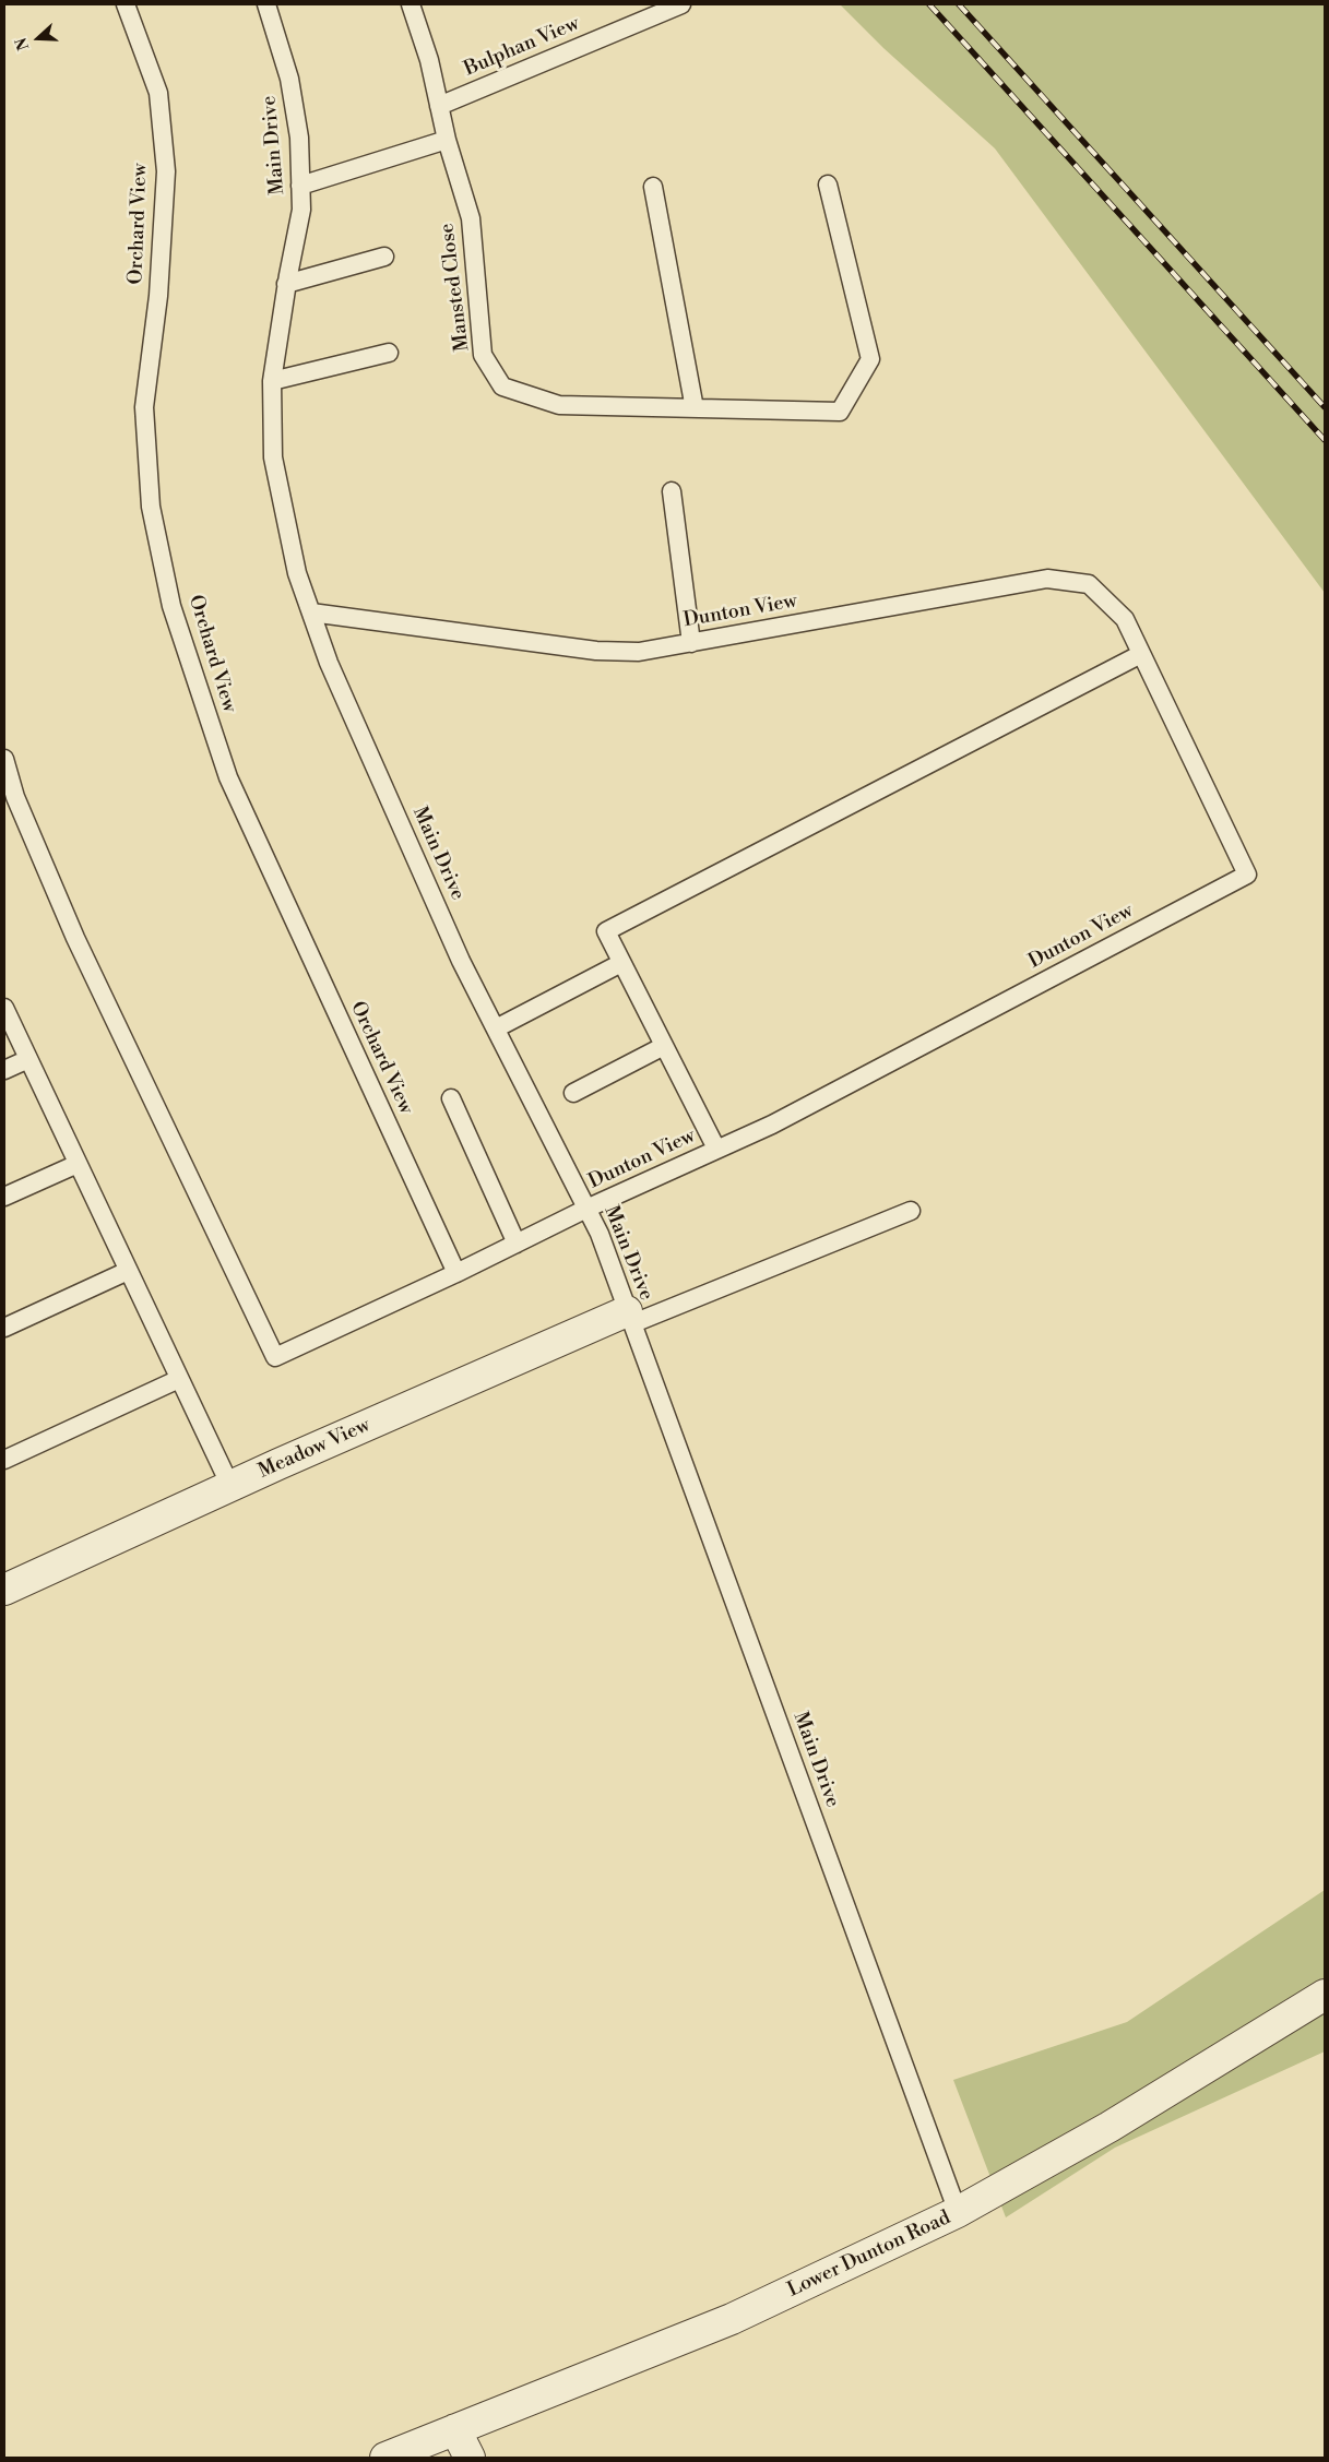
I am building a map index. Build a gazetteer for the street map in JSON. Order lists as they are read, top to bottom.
{
  "streets": {
    "street": ["Meadow View", "Lower Dunton Road"],
    "lane": [
      "Bulphan View",
      "Main Drive",
      "Orchard View",
      "Mansted Close",
      "Dunton View"
    ]
  },
  "crossings": [
    ["Main Drive", "Dunton View"],
    ["Main Drive", "Meadow View"],
    ["Main Drive", "Lower Dunton Road"]
  ],
  "north": "left"
}
